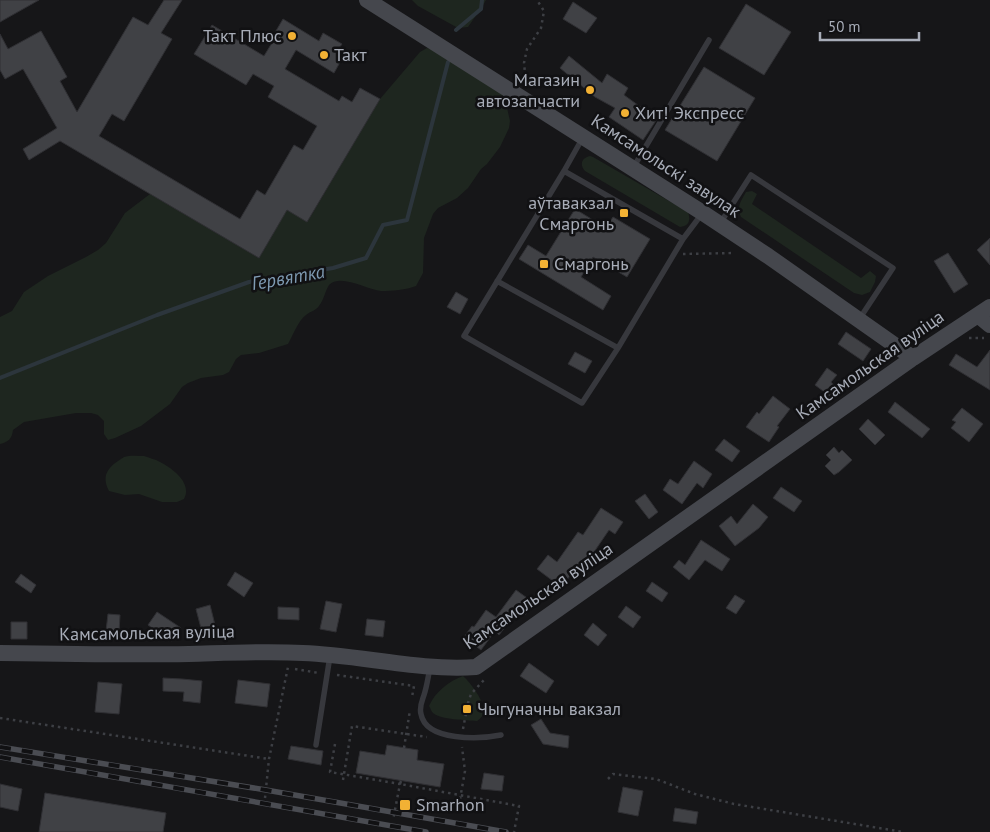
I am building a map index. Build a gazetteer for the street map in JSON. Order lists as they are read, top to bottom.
{
  "streets": {
    "street": ["Камсамольскі завулак", "Камсамольская вуліца"]
  },
  "crossings": [
    ["Камсамольскі завулак", "Камсамольская вуліца"]
  ],
  "water": ["Гервятка"],
  "places": {
    "other": [
      "Такт Плюс",
      "Такт",
      "Магазин автозапчасти",
      "Хит! Экспресс"
    ],
    "transit": [
      "аўтавакзал Смаргонь",
      "Смаргонь",
      "Чыгуначны вакзал",
      "Smarhon"
    ]
  },
  "scale_bar": "50 m"
}
